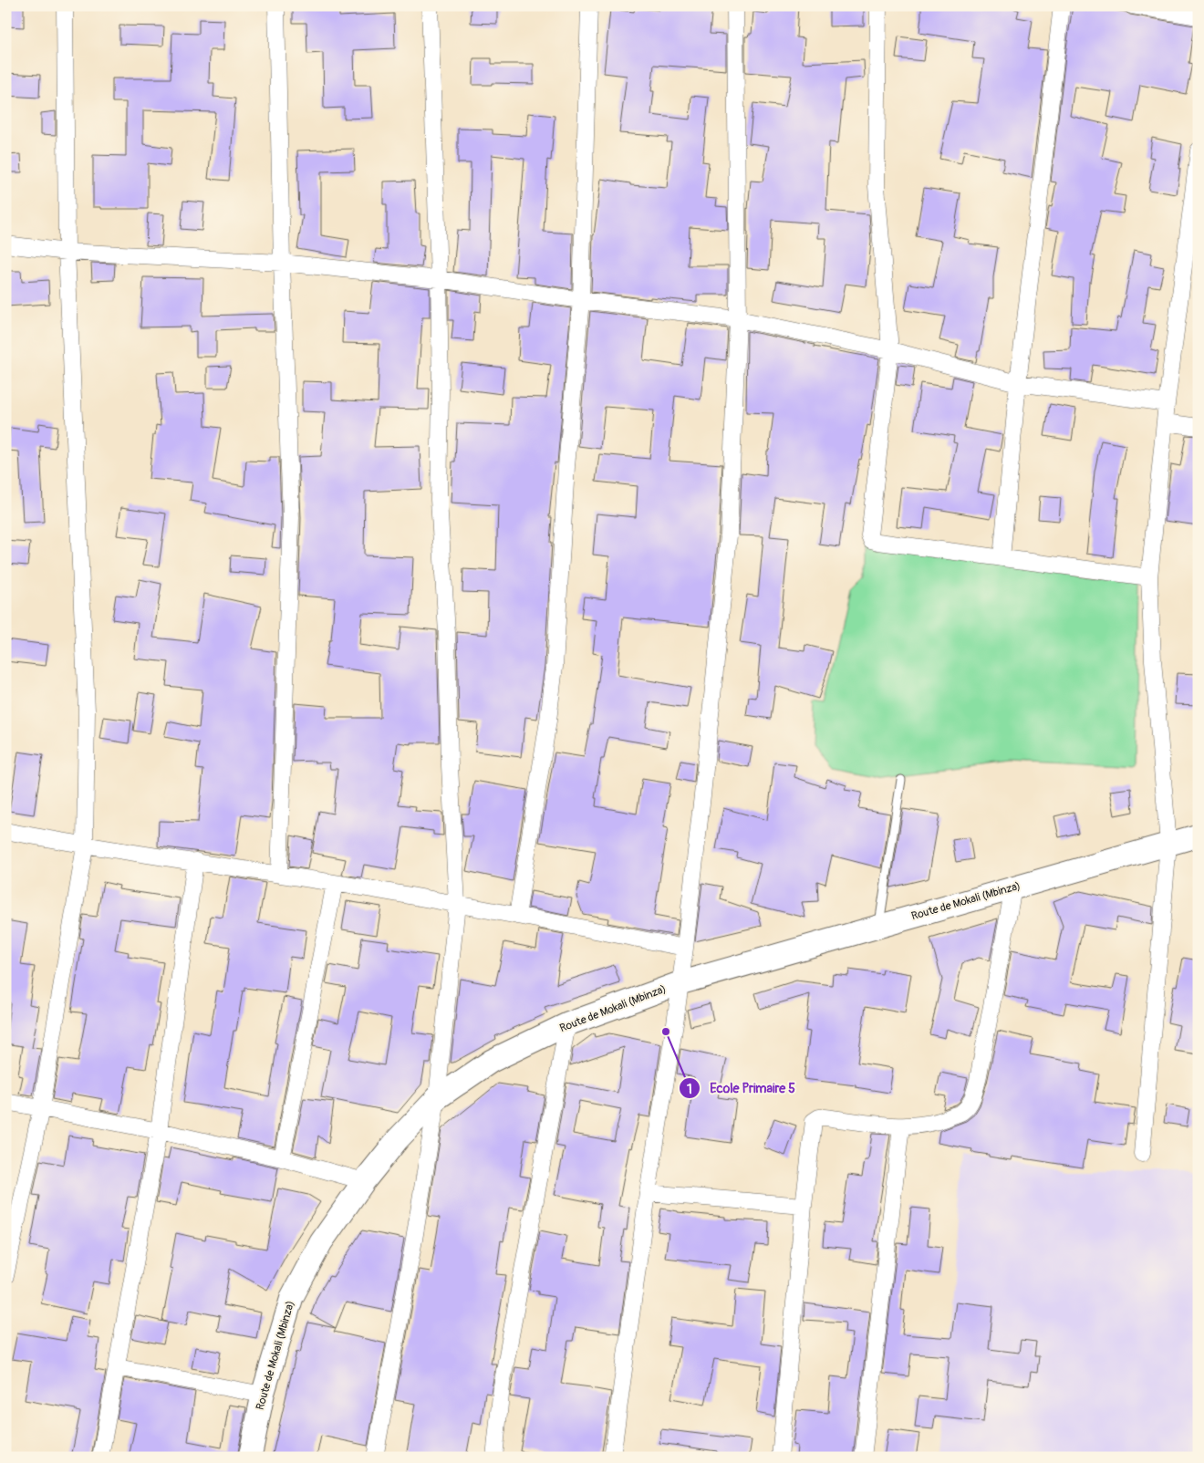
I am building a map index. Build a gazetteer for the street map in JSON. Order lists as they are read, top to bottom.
{
  "streets": {
    "street": ["Route de Mokali (Mbinza)"]
  },
  "places": ["Ecole Primaire 5"]
}
